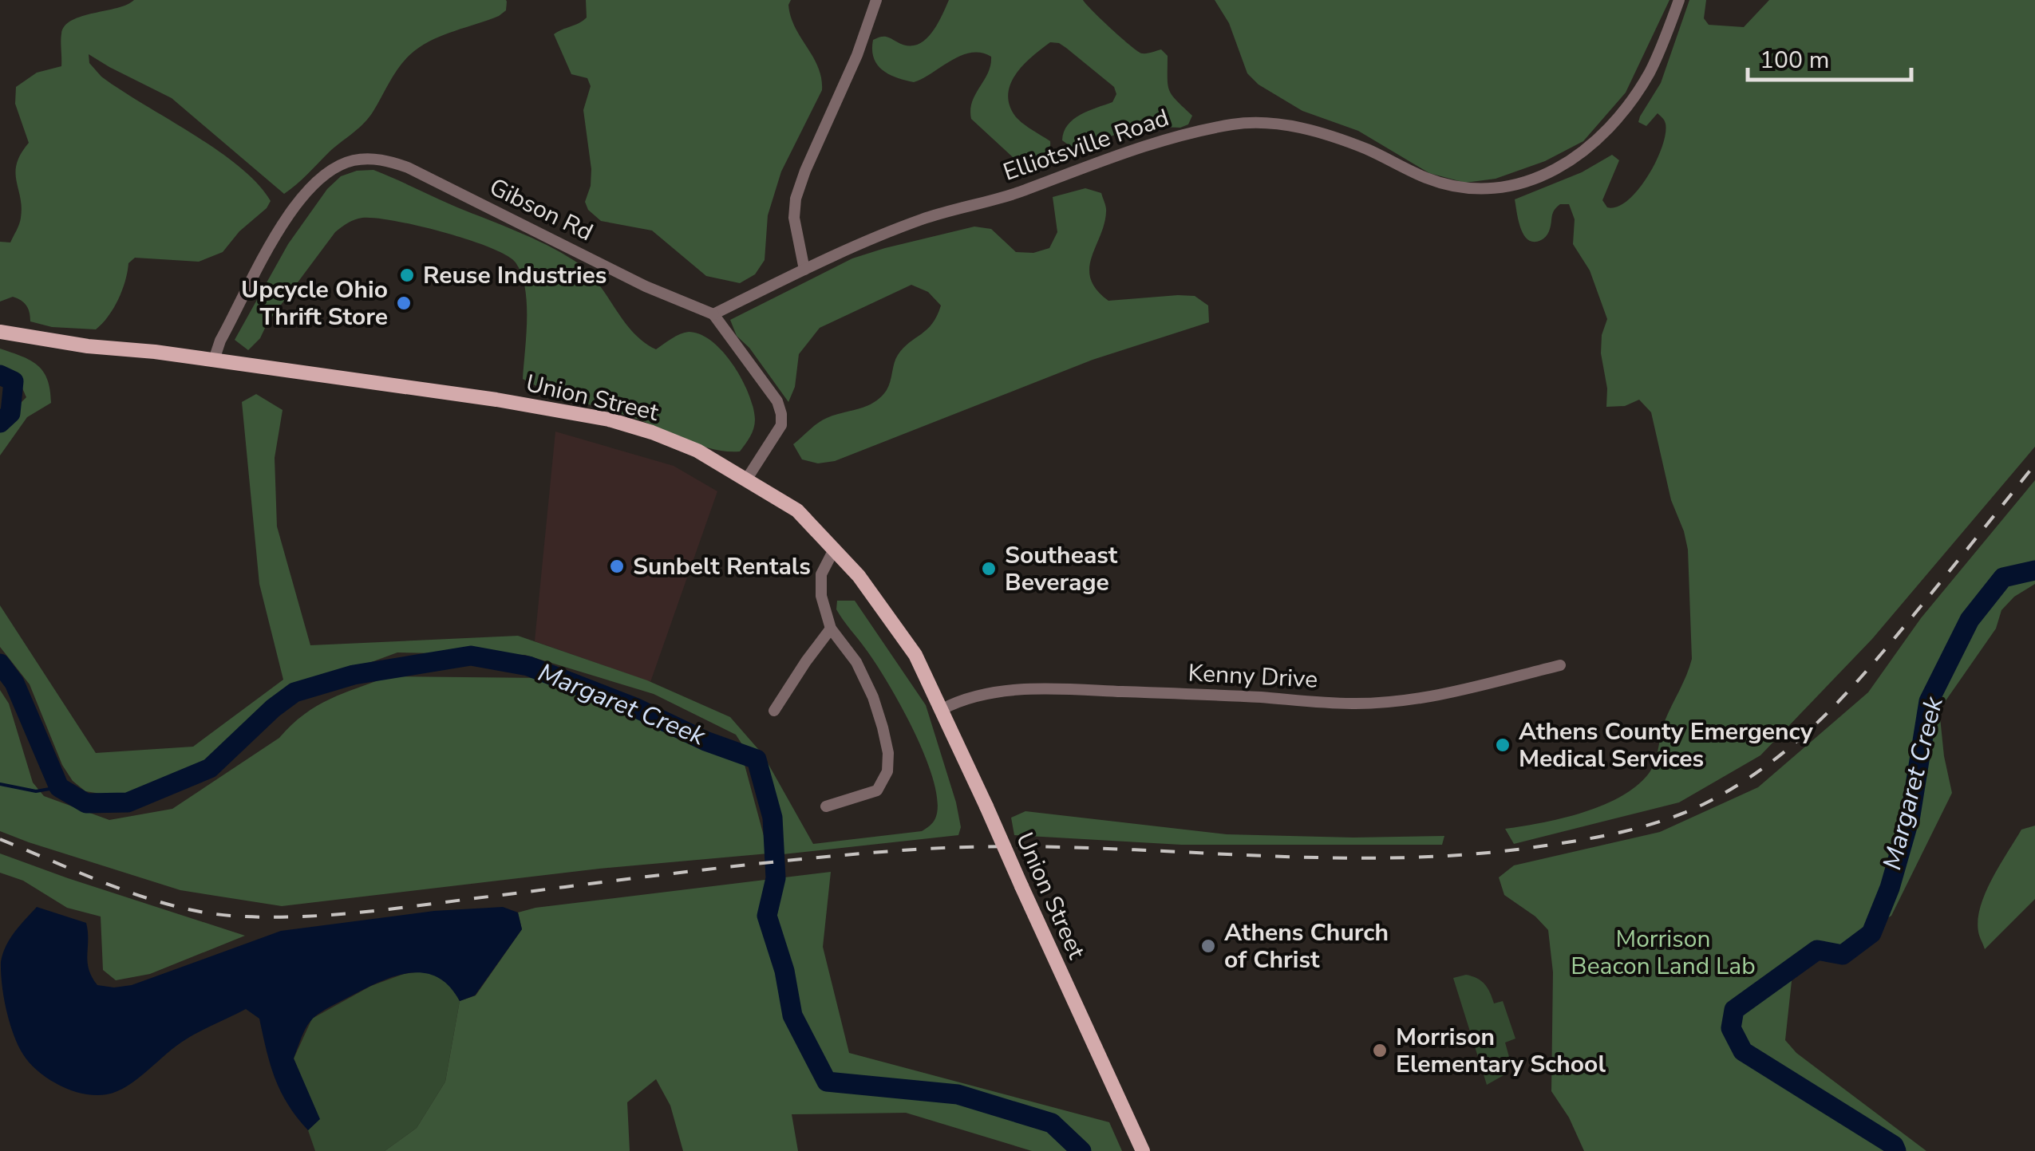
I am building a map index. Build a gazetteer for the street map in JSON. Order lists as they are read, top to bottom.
{
  "streets": {
    "main road": ["Union Street"],
    "street": ["Elliotsville Road", "Gibson Rd", "Kenny Drive"]
  },
  "crossings": [
    ["Elliotsville Road", "Gibson Rd"],
    ["Gibson Rd", "Union Street"],
    ["Union Street", "Kenny Drive"]
  ],
  "water": ["Margaret Creek"],
  "parks": ["Morrison Beacon Land Lab"],
  "places": [
    "Reuse Industries",
    "Upcycle Ohio Thrift Store",
    "Sunbelt Rentals",
    "Southeast Beverage",
    "Athens County Emergency Medical Services",
    "Athens Church of Christ",
    "Morrison Elementary School"
  ],
  "scale_bar": "100 m"
}
